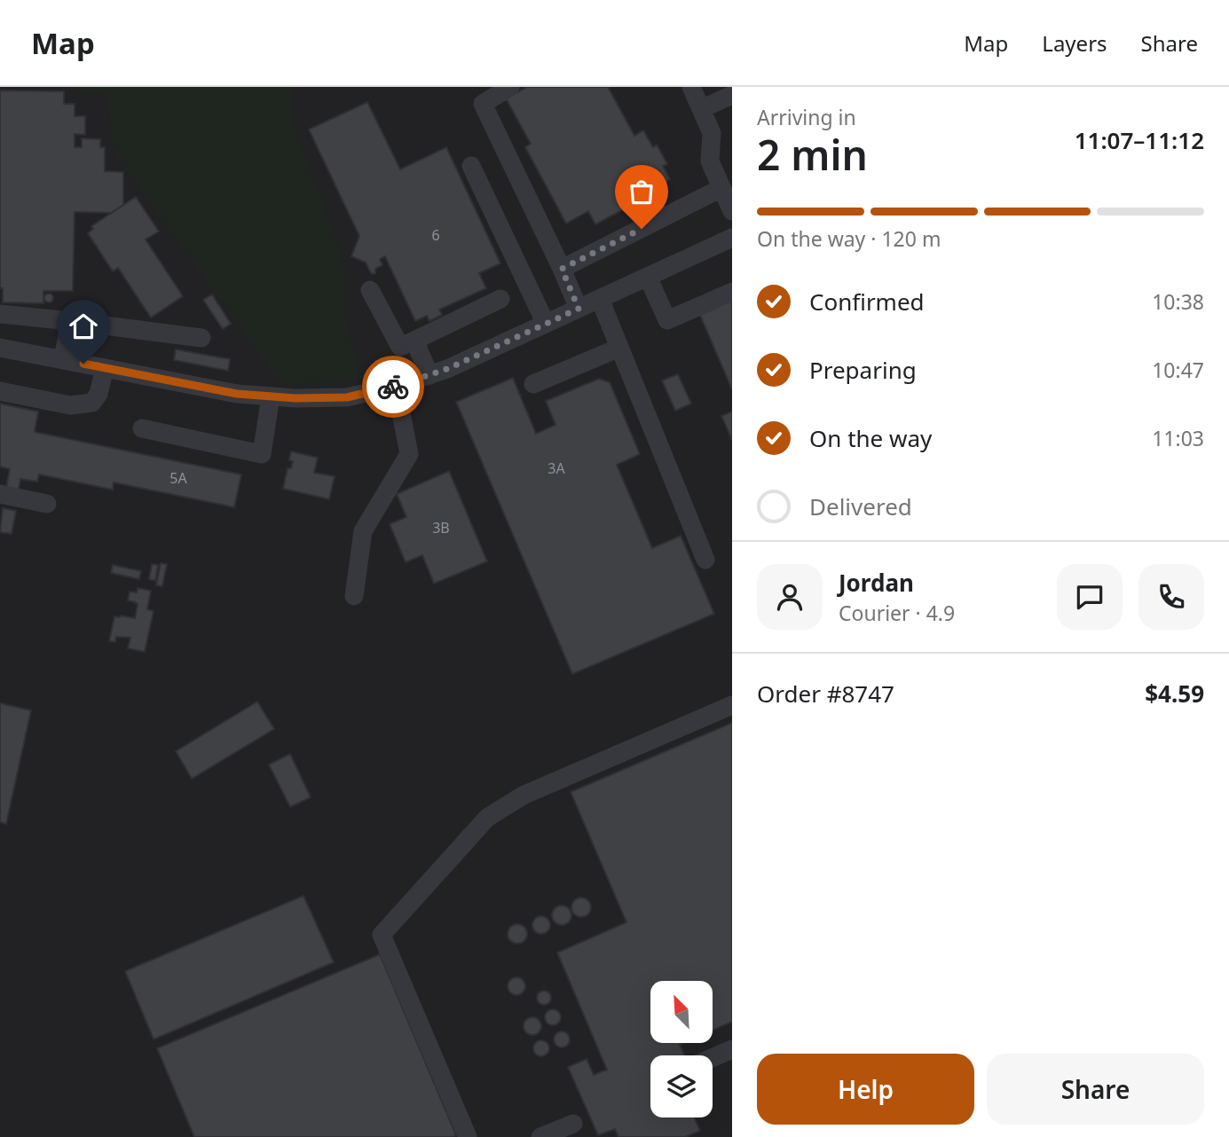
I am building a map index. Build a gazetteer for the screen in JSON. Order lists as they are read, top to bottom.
{
  "house_numbers": [
    "6",
    "3A",
    "5A",
    "3B"
  ],
  "north": "top left",
  "page": {
    "header": "Map",
    "nav": ["Map", "Layers", "Share"],
    "heading": ["2 min", "Arriving in", "11:07–11:12"],
    "panel": [
      "Jordan",
      "Courier · 4.9",
      "Order #8747",
      "$4.59"
    ],
    "bar": "On the way · 120 m",
    "list": [
      ["Confirmed", "10:38"],
      ["Preparing", "10:47"],
      ["On the way", "11:03"],
      "Delivered"
    ],
    "buttons": ["Help", "Share"]
  }
}
